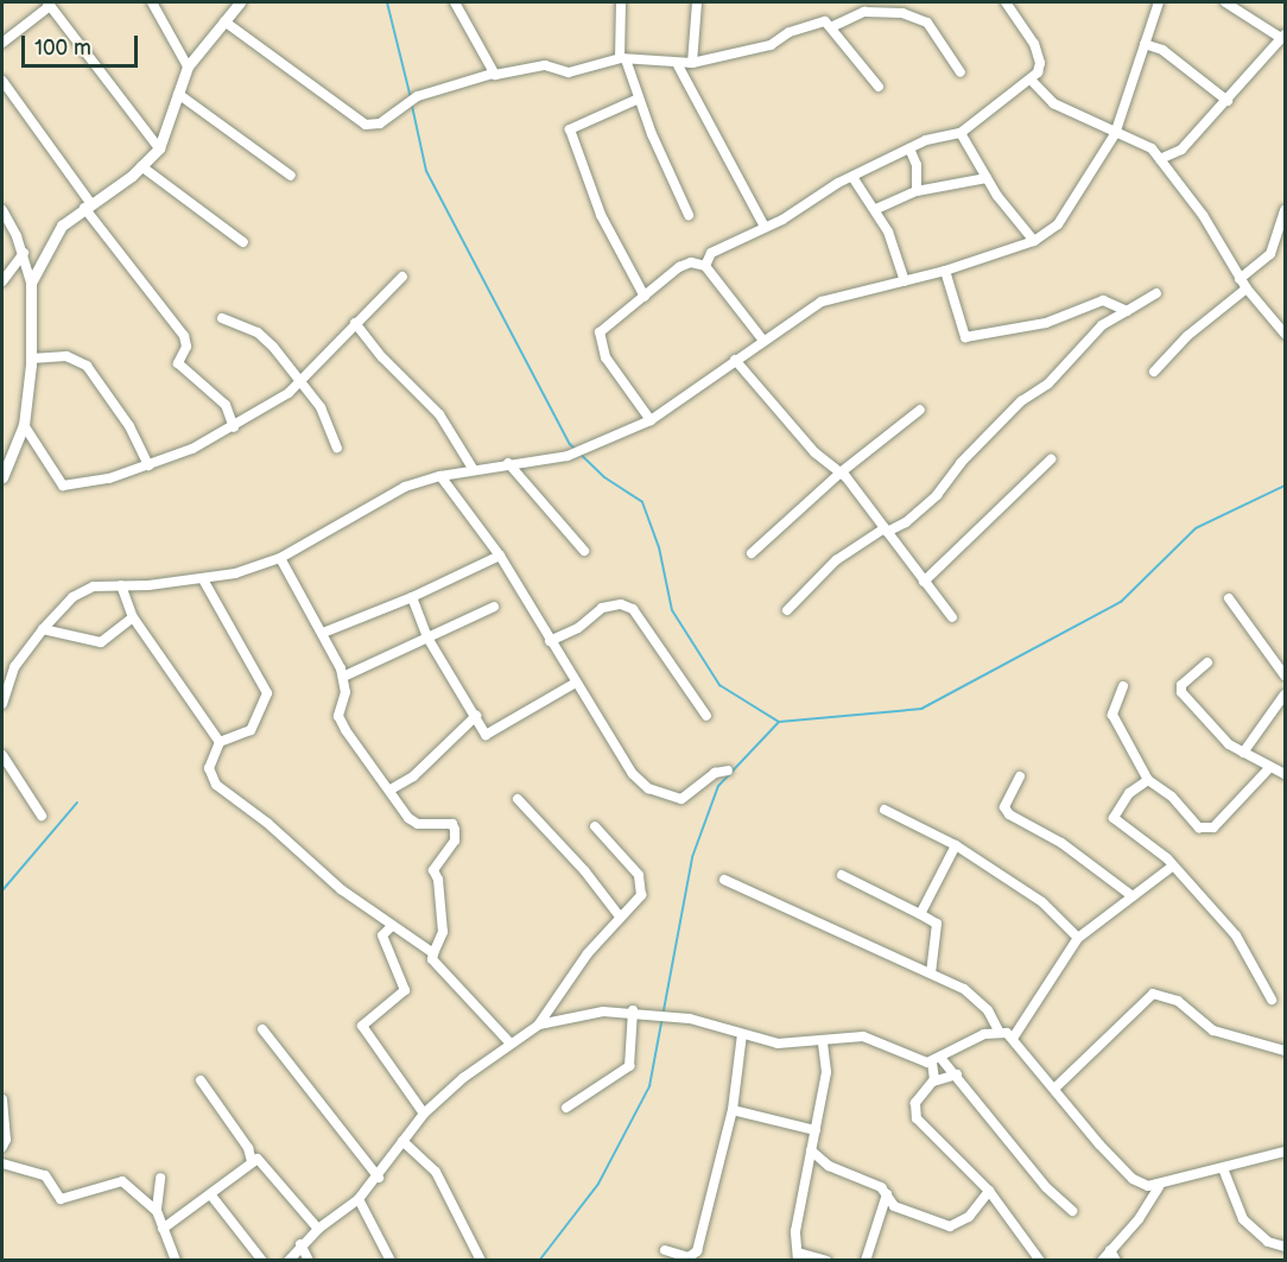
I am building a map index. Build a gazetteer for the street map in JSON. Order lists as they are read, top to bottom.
{
  "scale_bar": "100 m"
}
